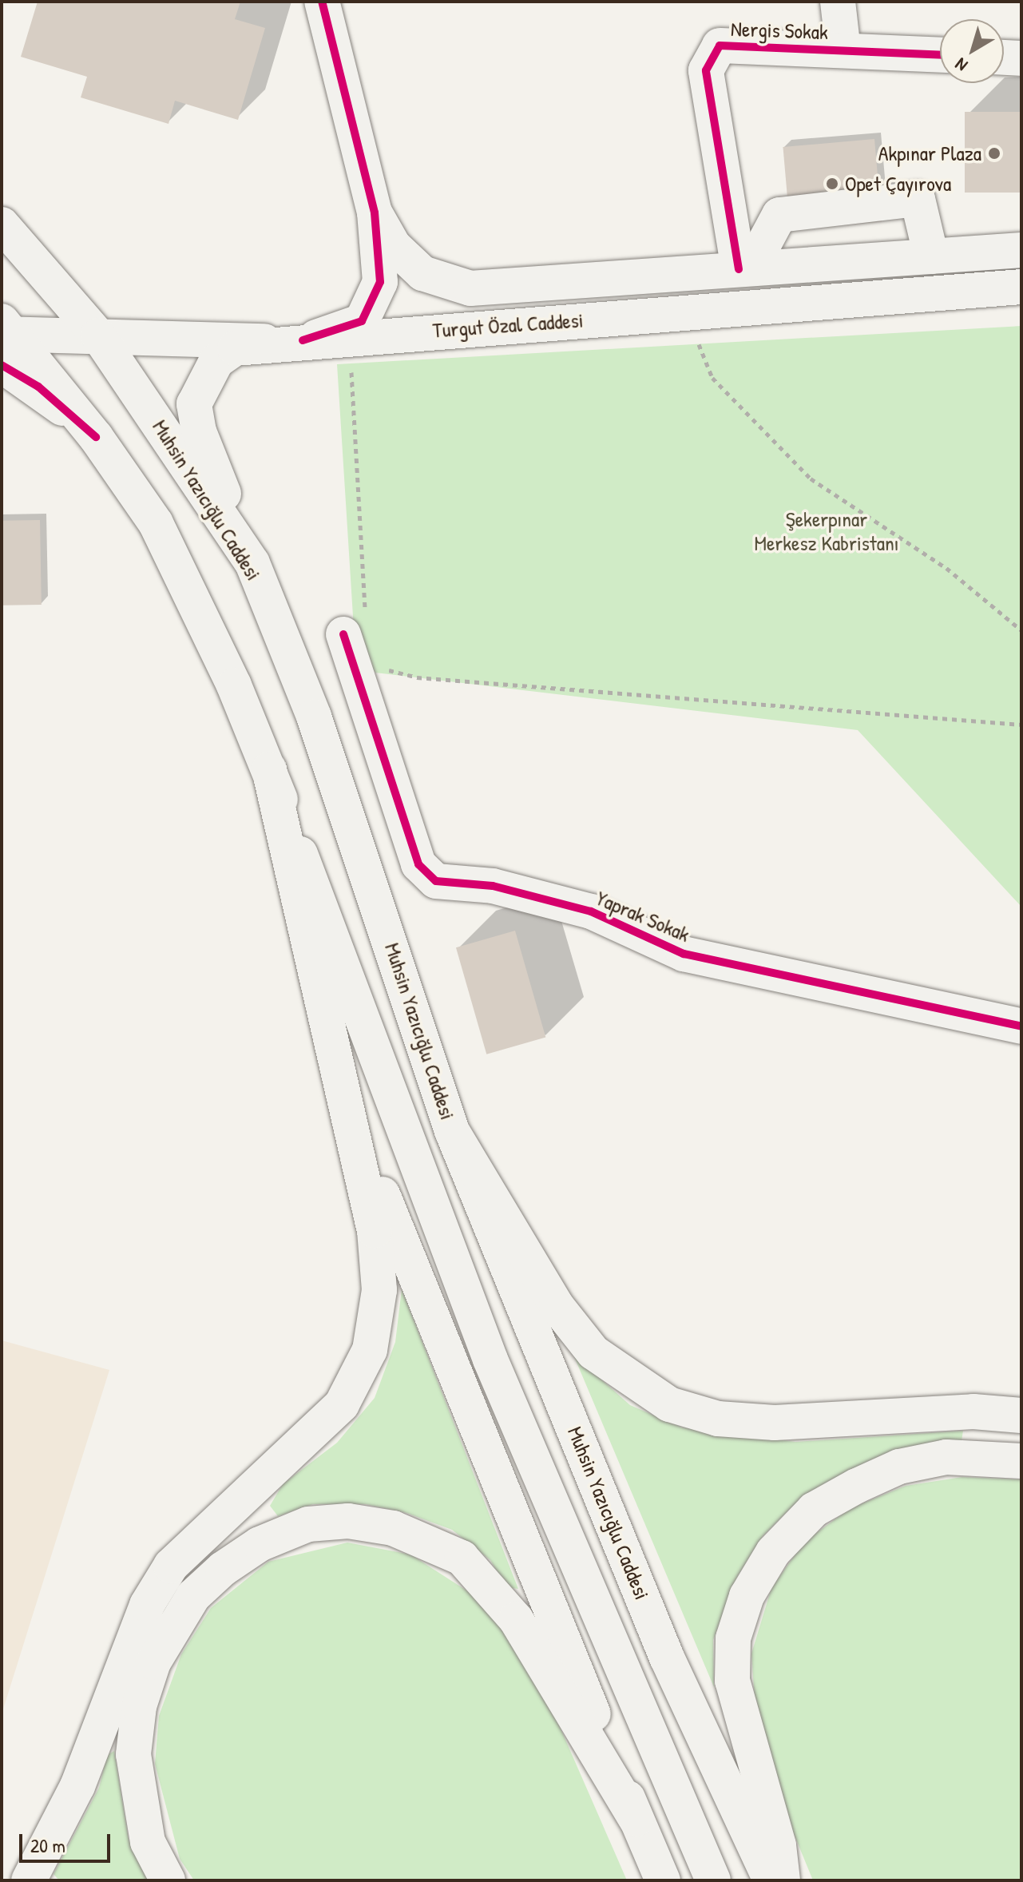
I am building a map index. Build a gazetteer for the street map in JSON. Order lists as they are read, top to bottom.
{
  "streets": {
    "main road": [
      "Nergis Sokak",
      "Turgut Özal Caddesi",
      "Muhsin Yazıcığlu Caddesi",
      "Yaprak Sokak"
    ]
  },
  "crossings": [
    ["Nergis Sokak", "Turgut Özal Caddesi"],
    ["Turgut Özal Caddesi", "Muhsin Yazıcığlu Caddesi"]
  ],
  "parks": ["Şekerpınar Merkesz Kabristanı"],
  "places": ["Akpınar Plaza", "Opet Çayırova"],
  "scale_bar": "20 m",
  "north": "bottom left"
}
